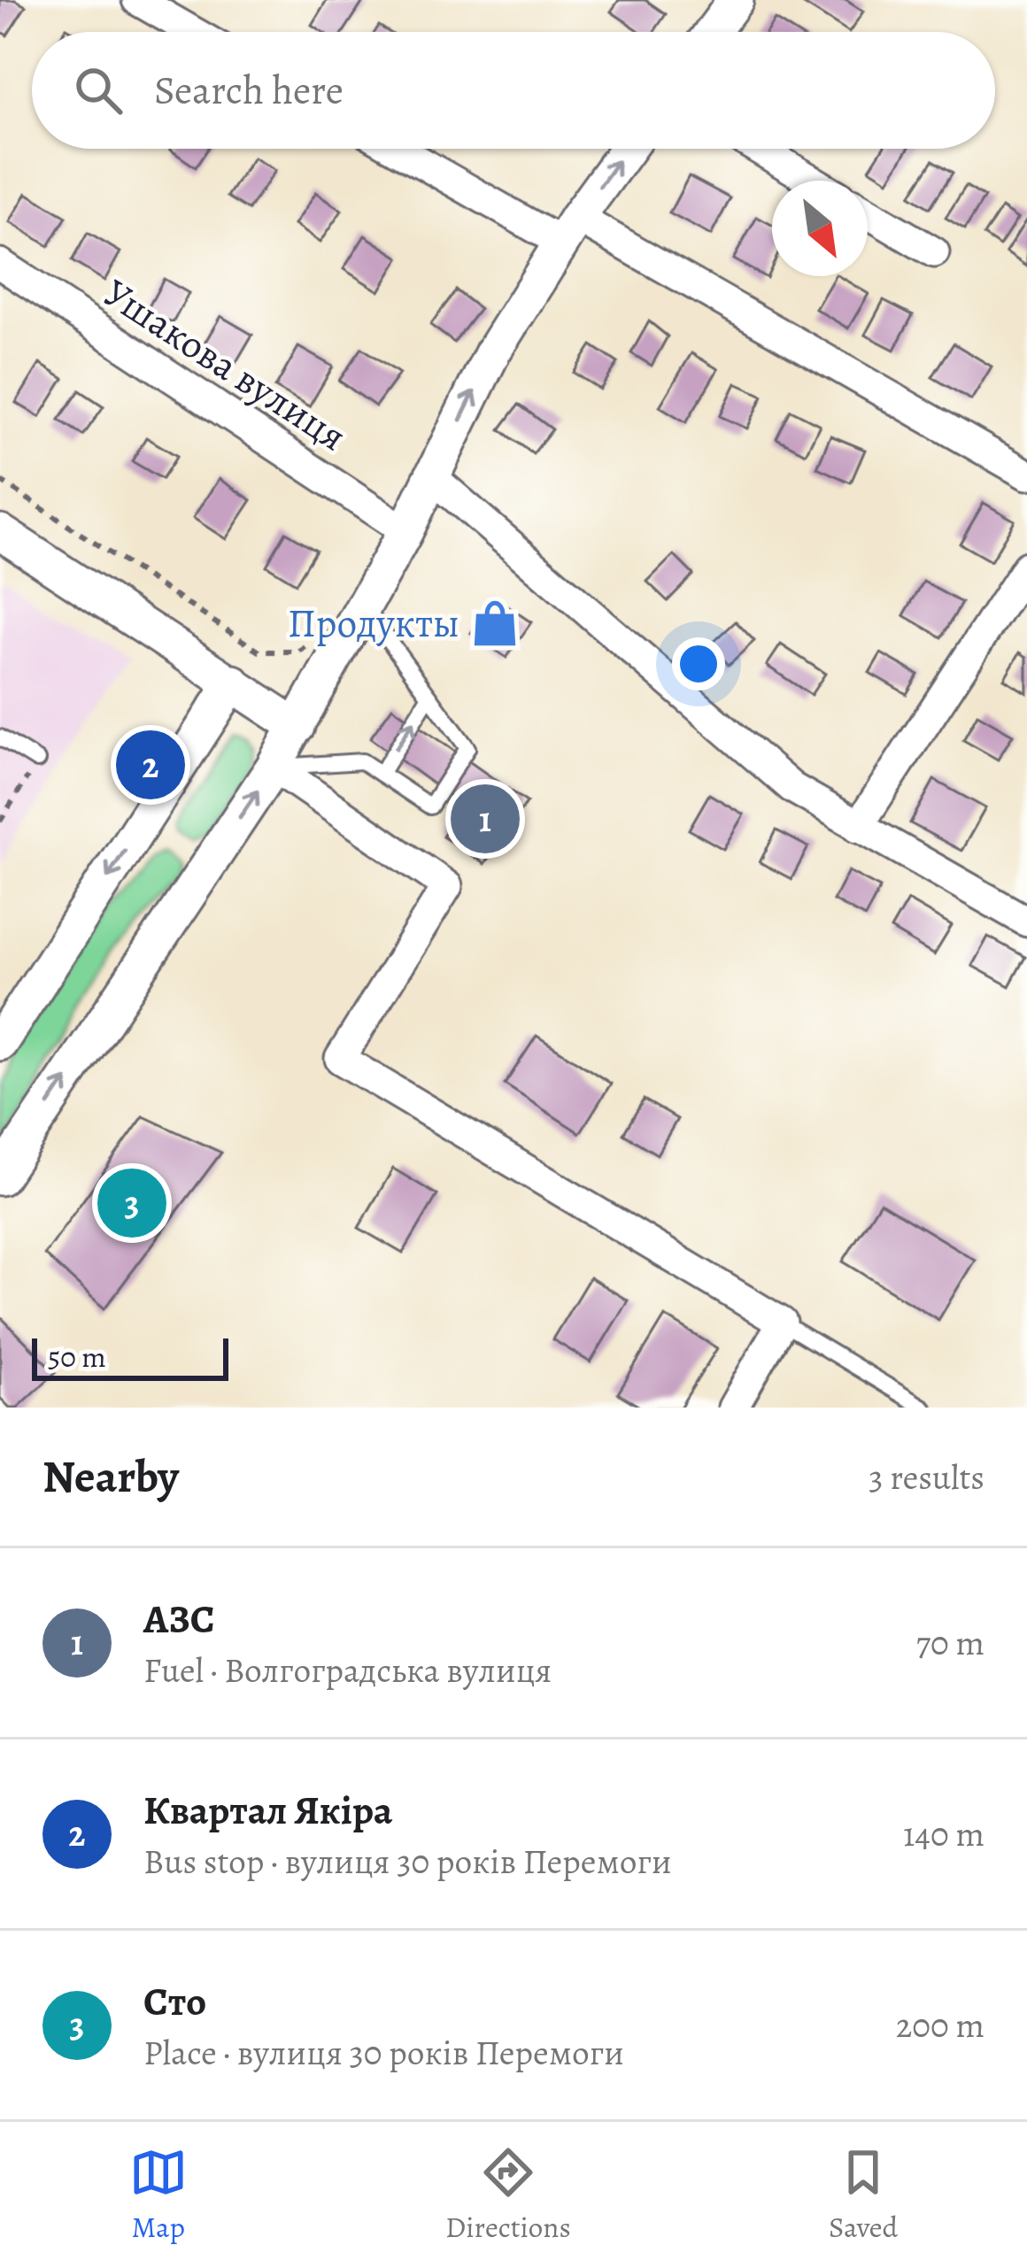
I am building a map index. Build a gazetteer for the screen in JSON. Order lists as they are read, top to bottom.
{
  "streets": {
    "street": ["Ушакова вулиця"]
  },
  "places": {
    "shop": ["Продукты"]
  },
  "scale_bar": "50 m",
  "north": "bottom right",
  "page": {
    "search": "Search here",
    "pins": ["2", "1", "3"],
    "scale": "50 m",
    "heading": ["Nearby", "3 results"],
    "list": [
      {
        "mark": "1",
        "name": "АЗС",
        "note": "Fuel · Волгоградська вулиця",
        "value": "70 m"
      },
      {
        "mark": "2",
        "name": "Квартал Якіра",
        "note": "Bus stop · вулиця 30 років Перемоги",
        "value": "140 m"
      },
      {
        "mark": "3",
        "name": "Сто",
        "note": "Place · вулиця 30 років Перемоги",
        "value": "200 m"
      }
    ],
    "nav": ["Map", "Directions", "Saved"]
  }
}
